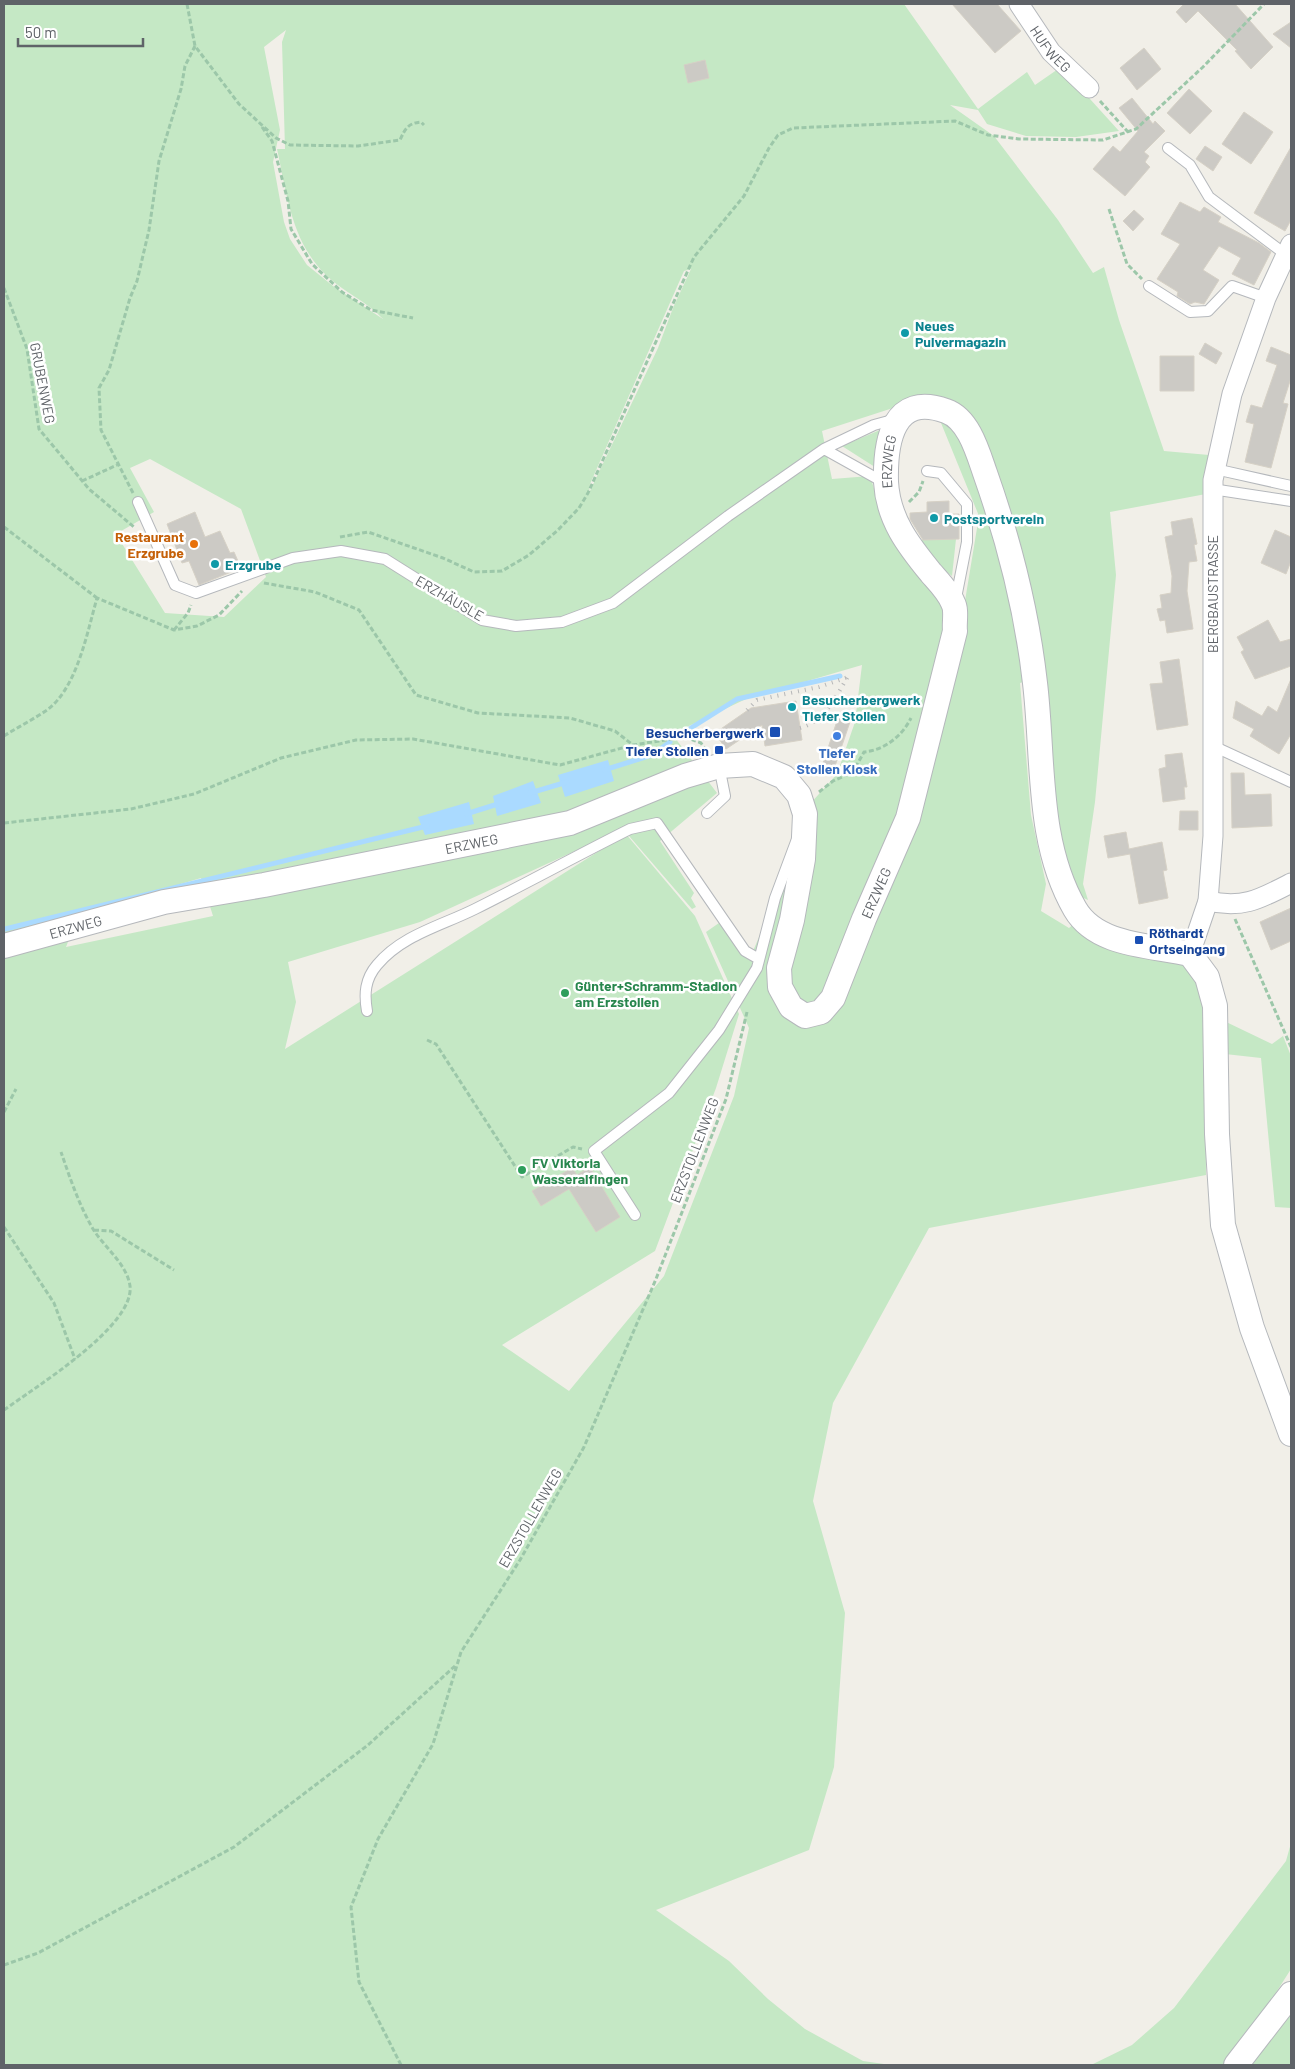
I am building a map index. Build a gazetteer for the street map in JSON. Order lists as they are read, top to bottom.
{
  "streets": {
    "street": ["HUFWEG", "ERZWEG", "BERGBAUSTRASSE"],
    "lane": ["ERZHÄUSLE"],
    "path": ["GRUBENWEG", "ERZSTOLLENWEG"]
  },
  "crossings": [
    ["ERZWEG", "BERGBAUSTRASSE"],
    ["ERZWEG", "ERZHÄUSLE"]
  ],
  "places": {
    "other": [
      "Neues Pulvermagazin",
      "Postsportverein",
      "Restaurant Erzgrube",
      "Erzgrube",
      "Besucherbergwerk Tiefer Stollen",
      "Tiefer Stollen Kiosk",
      "Günter+Schramm-Stadion am Erzstollen",
      "FV Viktoria Wasseralfingen"
    ],
    "transit": ["Besucherbergwerk", "Tiefer Stollen", "Röthardt Ortseingang"]
  },
  "scale_bar": "50 m"
}
